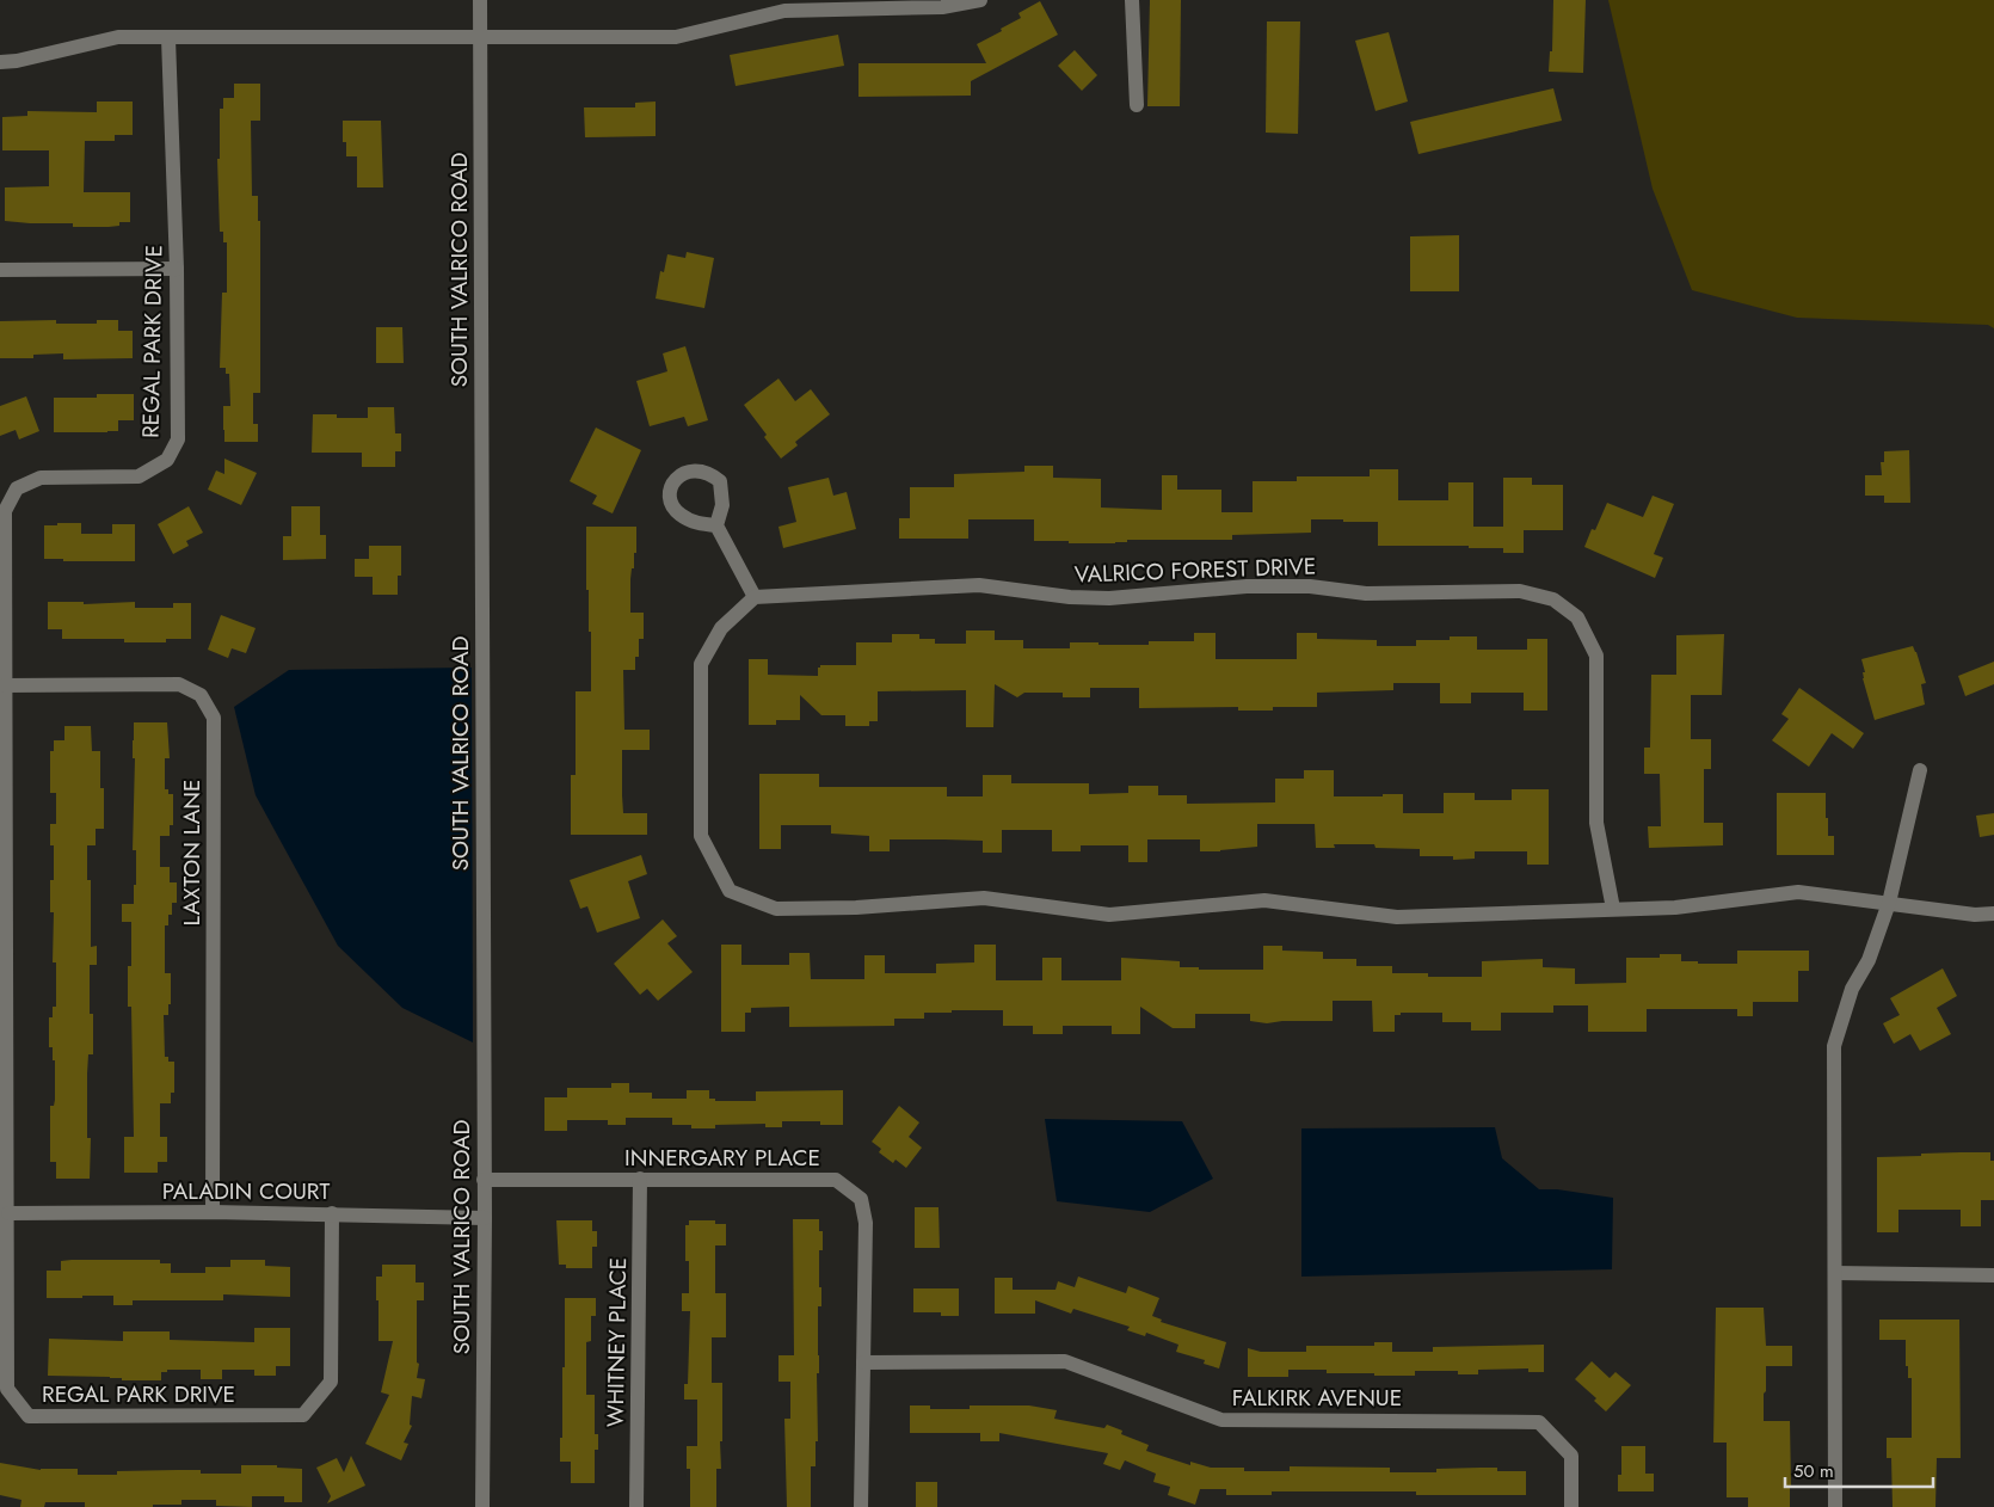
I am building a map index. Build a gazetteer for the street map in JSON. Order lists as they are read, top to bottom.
{
  "streets": {
    "street": [
      "SOUTH VALRICO ROAD",
      "REGAL PARK DRIVE",
      "VALRICO FOREST DRIVE",
      "LAXTON LANE",
      "INNERGARY PLACE",
      "PALADIN COURT",
      "WHITNEY PLACE",
      "FALKIRK AVENUE"
    ]
  },
  "crossings": [
    ["SOUTH VALRICO ROAD", "INNERGARY PLACE"],
    ["SOUTH VALRICO ROAD", "PALADIN COURT"],
    ["REGAL PARK DRIVE", "LAXTON LANE"],
    ["REGAL PARK DRIVE", "PALADIN COURT"],
    ["LAXTON LANE", "PALADIN COURT"],
    ["INNERGARY PLACE", "WHITNEY PLACE"],
    ["INNERGARY PLACE", "FALKIRK AVENUE"]
  ],
  "scale_bar": "50 m"
}
